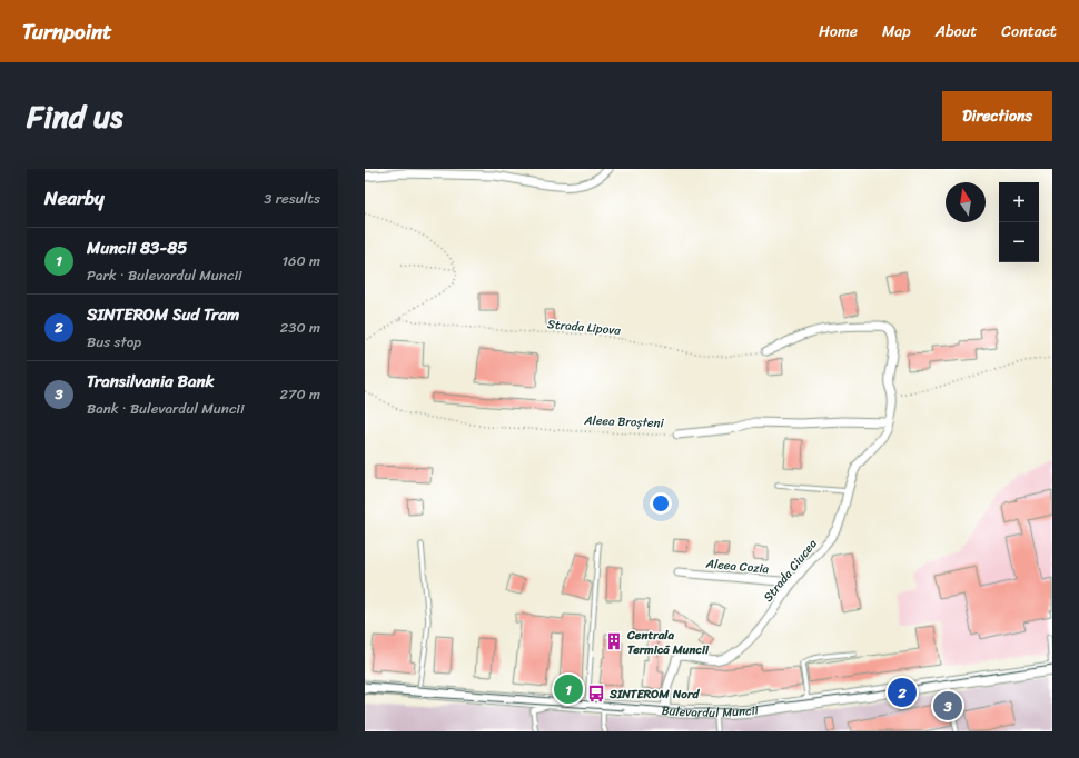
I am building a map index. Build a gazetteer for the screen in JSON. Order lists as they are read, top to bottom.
{
  "streets": {
    "main road": ["Bulevardul Muncii"],
    "street": ["Aleea Broșteni", "Aleea Cozia", "Strada Ciucea"],
    "path": ["Strada Lipova"]
  },
  "crossings": [
    ["Strada Lipova", "Strada Ciucea"],
    ["Aleea Broșteni", "Strada Ciucea"],
    ["Aleea Cozia", "Strada Ciucea"],
    ["Strada Ciucea", "Bulevardul Muncii"]
  ],
  "places": {
    "building": ["Centrala Termică Muncii"],
    "bus stop": ["SINTEROM Nord"]
  },
  "north": "top",
  "page": {
    "header": "Turnpoint",
    "nav": [
      "Home",
      "Map",
      "About",
      "Contact"
    ],
    "title": "Find us",
    "buttons": "Directions",
    "heading": ["Nearby", "3 results"],
    "map_buttons": ["+", "−"],
    "list": [
      {
        "mark": "1",
        "name": "Muncii 83-85",
        "note": "Park · Bulevardul Muncii",
        "value": "160 m"
      },
      {
        "mark": "2",
        "name": "SINTEROM Sud Tram",
        "note": "Bus stop",
        "value": "230 m"
      },
      {
        "mark": "3",
        "name": "Transilvania Bank",
        "note": "Bank · Bulevardul Muncii",
        "value": "270 m"
      }
    ],
    "pins": ["1", "2", "3"]
  }
}
